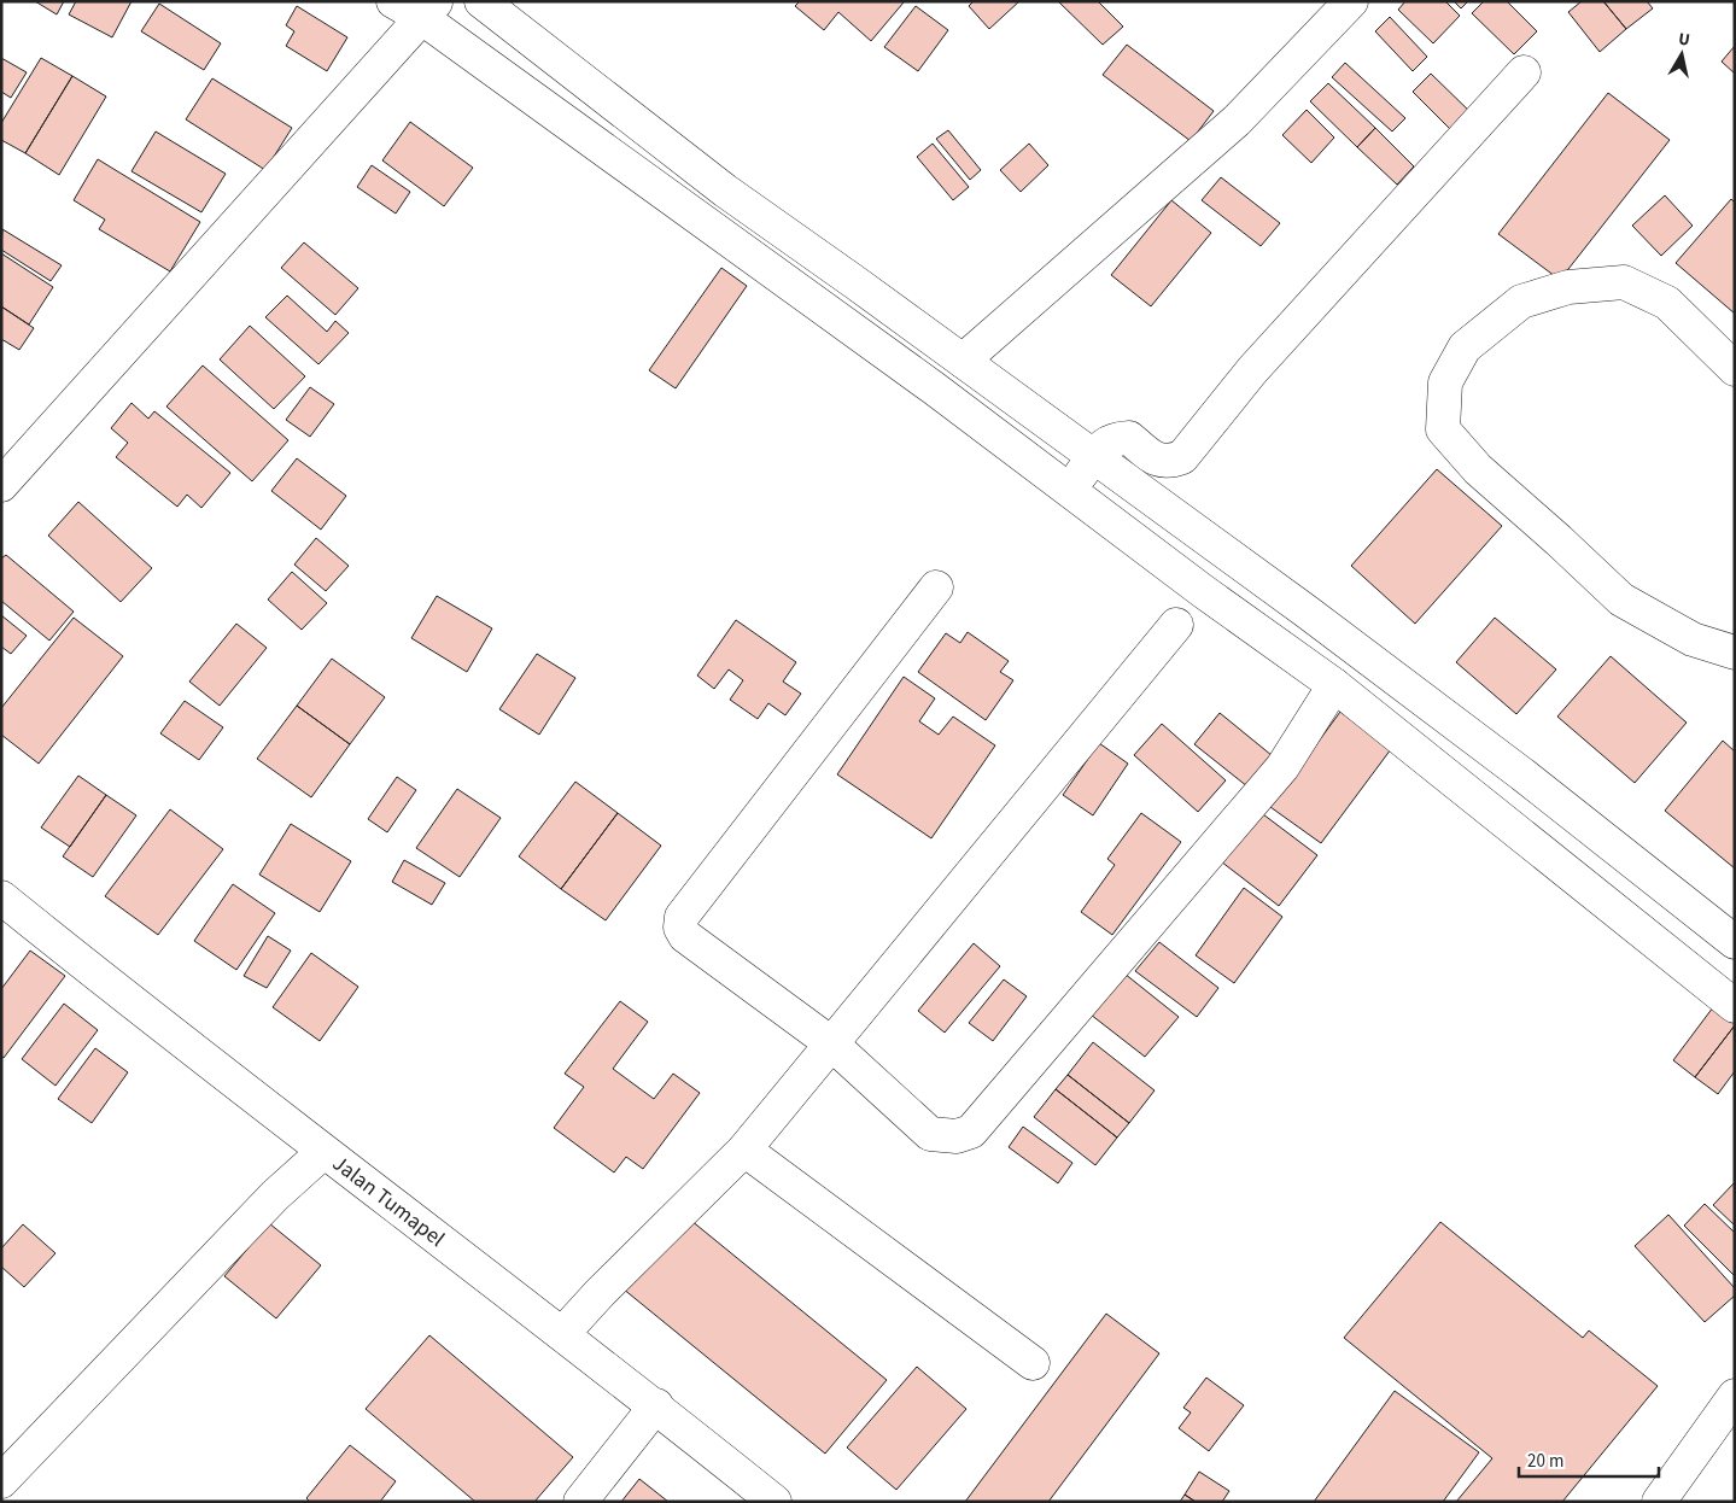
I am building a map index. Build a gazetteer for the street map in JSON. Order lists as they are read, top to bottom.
{
  "streets": {
    "main road": ["Jalan Tumapel"]
  },
  "scale_bar": "20 m",
  "north": "top"
}
